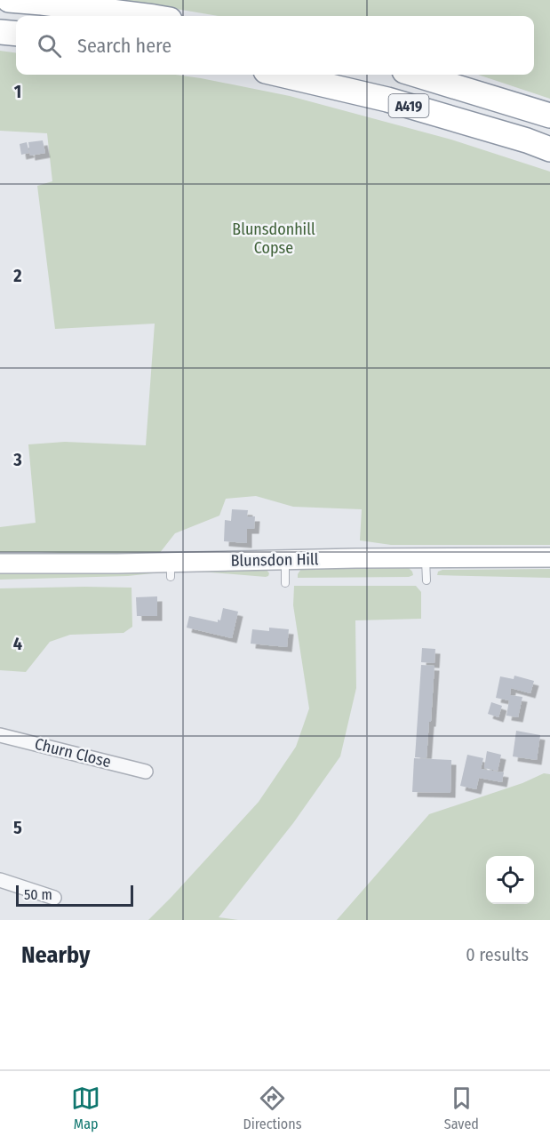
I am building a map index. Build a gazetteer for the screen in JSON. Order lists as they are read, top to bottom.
{
  "streets": {
    "highway": ["A419"],
    "street": ["Blunsdon Hill", "Churn Close"]
  },
  "parks": ["Blunsdonhill Copse"],
  "scale_bar": "50 m",
  "page": {
    "search": "Search here",
    "scale": "50 m",
    "heading": ["Nearby", "0 results"],
    "nav": ["Map", "Directions", "Saved"]
  },
  "grid": {
    "rows": [
      "1",
      "2",
      "3",
      "4",
      "5"
    ]
  }
}
